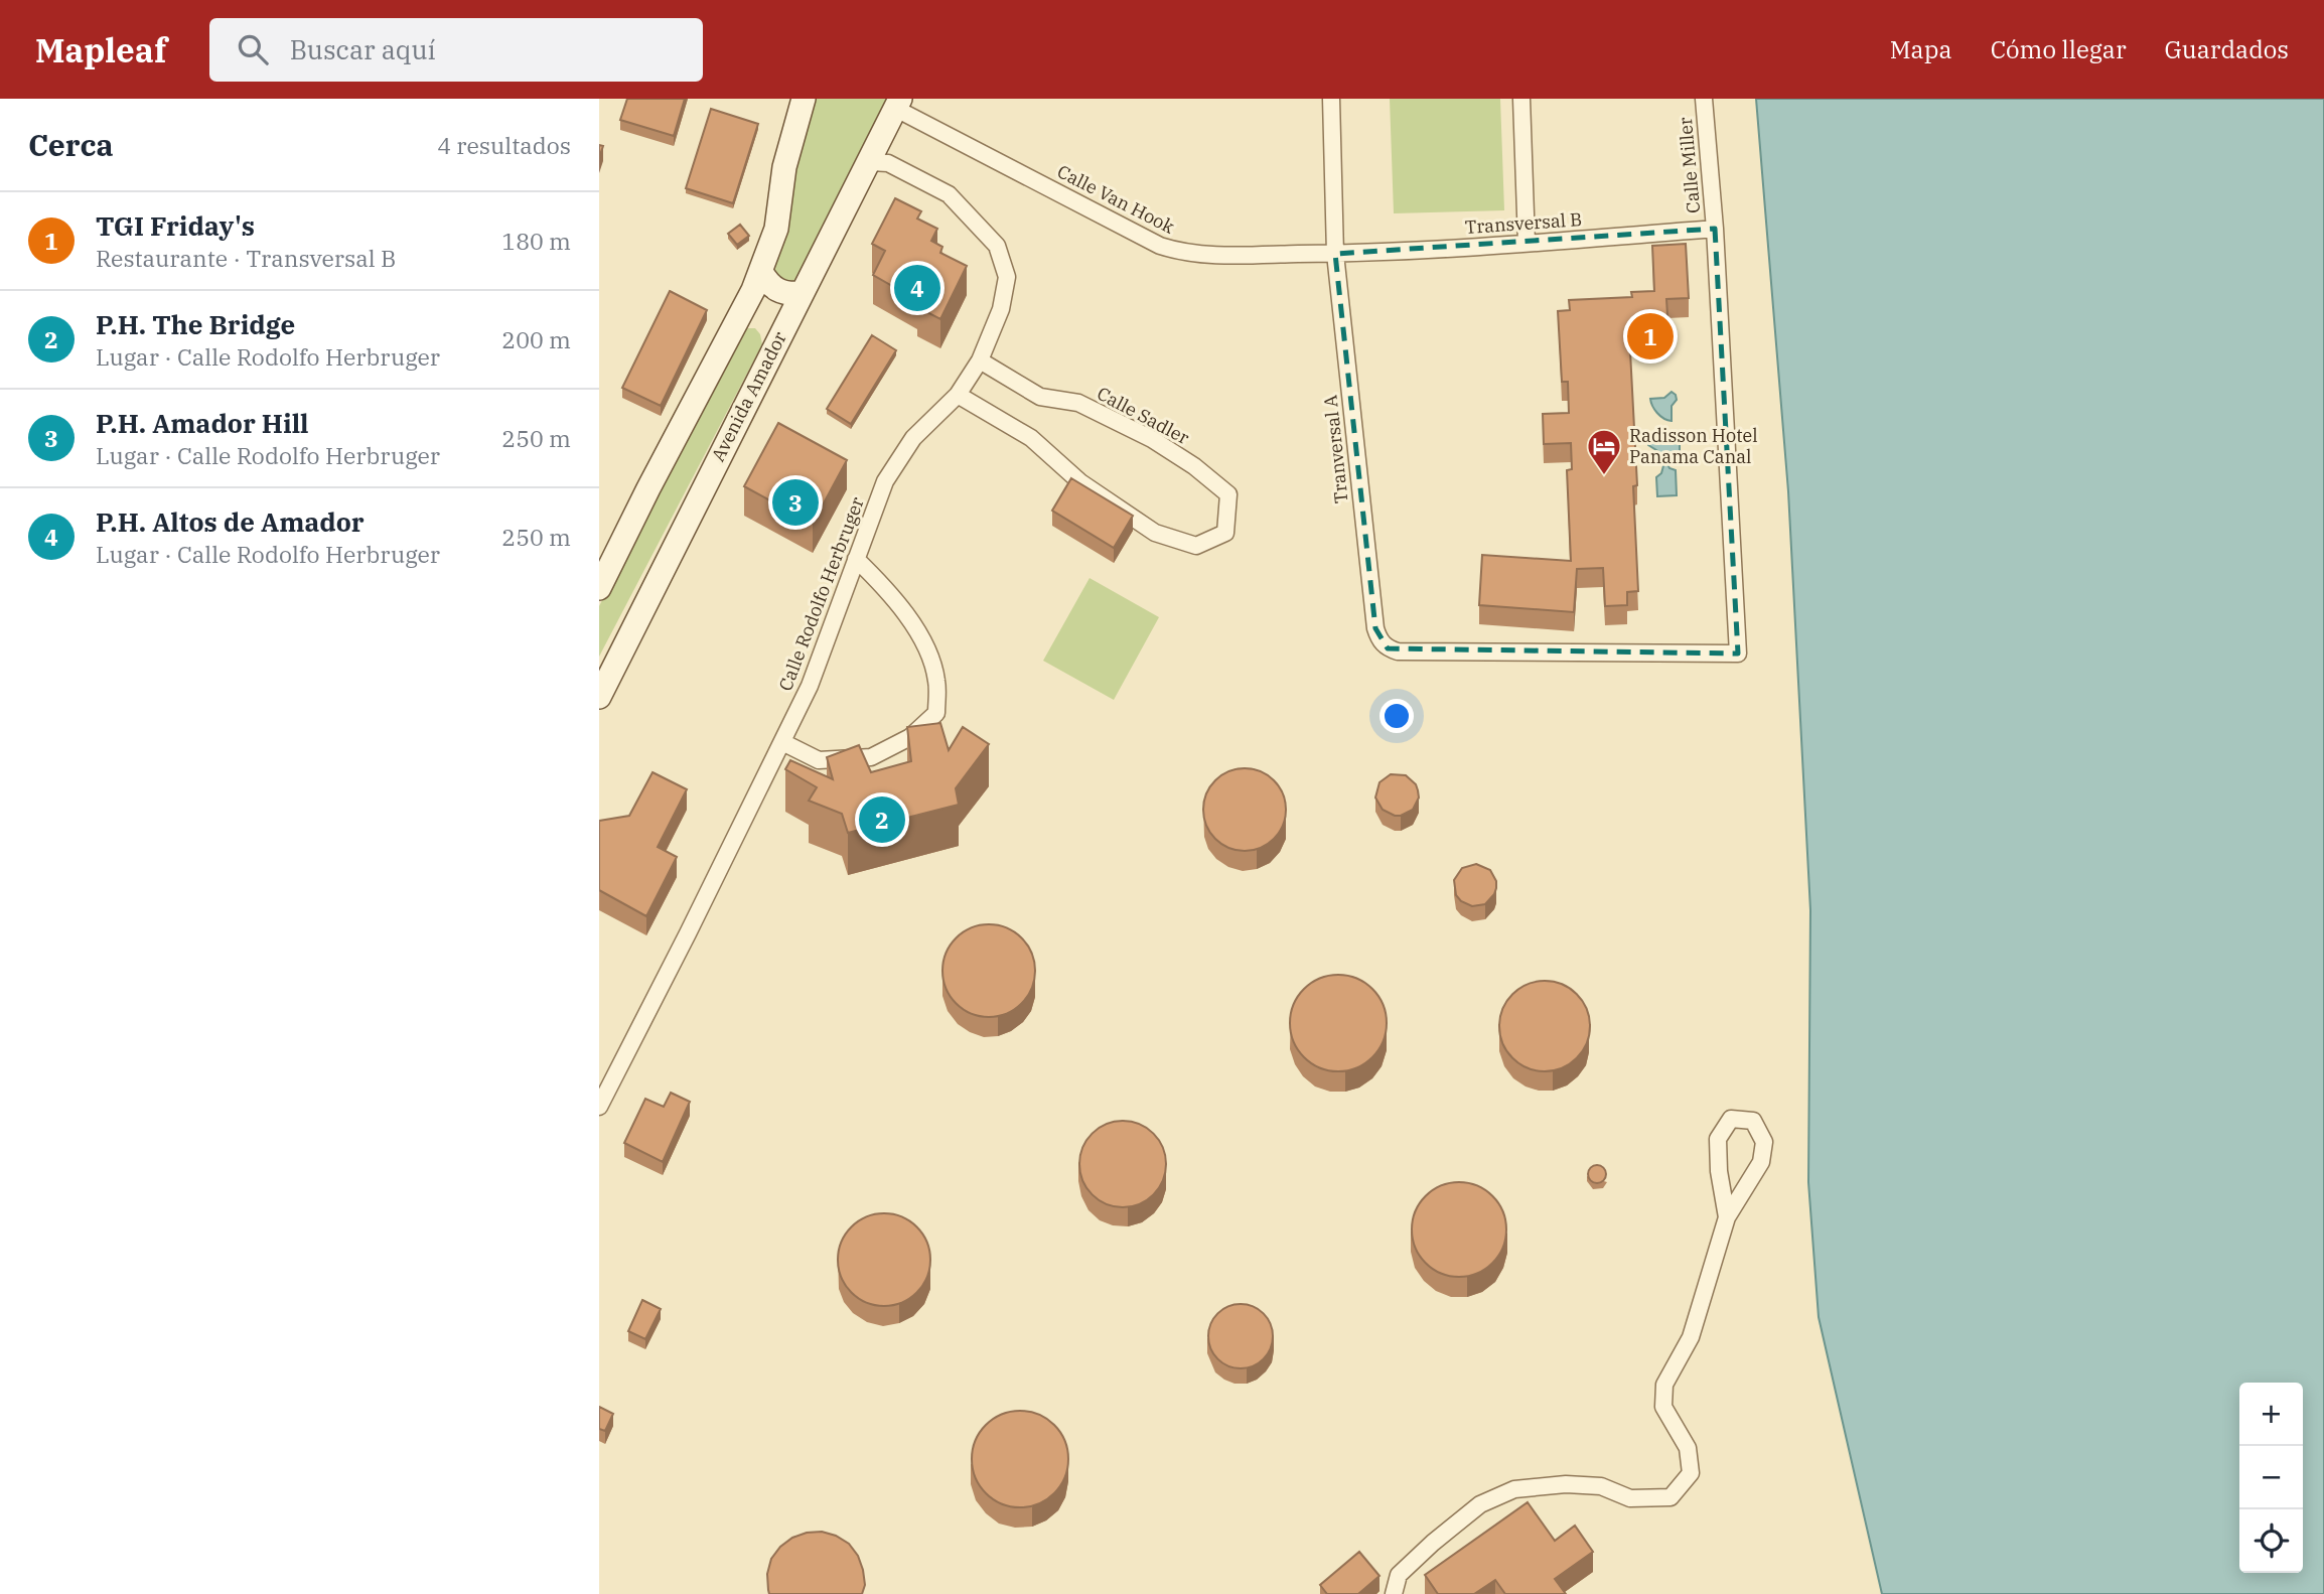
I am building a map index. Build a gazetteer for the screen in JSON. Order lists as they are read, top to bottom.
{
  "streets": {
    "main road": ["Avenida Amador"],
    "street": [
      "Calle Miller",
      "Calle Van Hook",
      "Transversal B",
      "Calle Sadler",
      "Tranversal A",
      "Calle Rodolfo Herbruger"
    ]
  },
  "crossings": [
    ["Calle Miller", "Transversal B"],
    ["Calle Miller", "Tranversal A"],
    ["Calle Van Hook", "Transversal B"],
    ["Calle Van Hook", "Avenida Amador"],
    ["Calle Van Hook", "Tranversal A"],
    ["Transversal B", "Tranversal A"],
    ["Avenida Amador", "Calle Rodolfo Herbruger"],
    ["Calle Sadler", "Calle Rodolfo Herbruger"]
  ],
  "places": {
    "hotel": ["Radisson Hotel Panama Canal"]
  },
  "page": {
    "header": "Mapleaf",
    "search": "Buscar aquí",
    "nav": ["Mapa", "Cómo llegar", "Guardados"],
    "heading": ["Cerca", "4 resultados"],
    "list": [
      {
        "mark": "1",
        "name": "TGI Friday's",
        "note": "Restaurante · Transversal B",
        "value": "180 m"
      },
      {
        "mark": "2",
        "name": "P.H. The Bridge",
        "note": "Lugar · Calle Rodolfo Herbruger",
        "value": "200 m"
      },
      {
        "mark": "3",
        "name": "P.H. Amador Hill",
        "note": "Lugar · Calle Rodolfo Herbruger",
        "value": "250 m"
      },
      {
        "mark": "4",
        "name": "P.H. Altos de Amador",
        "note": "Lugar · Calle Rodolfo Herbruger",
        "value": "250 m"
      }
    ],
    "pins": [
      "4",
      "1",
      "3",
      "2"
    ],
    "map_buttons": ["+", "−"]
  }
}
